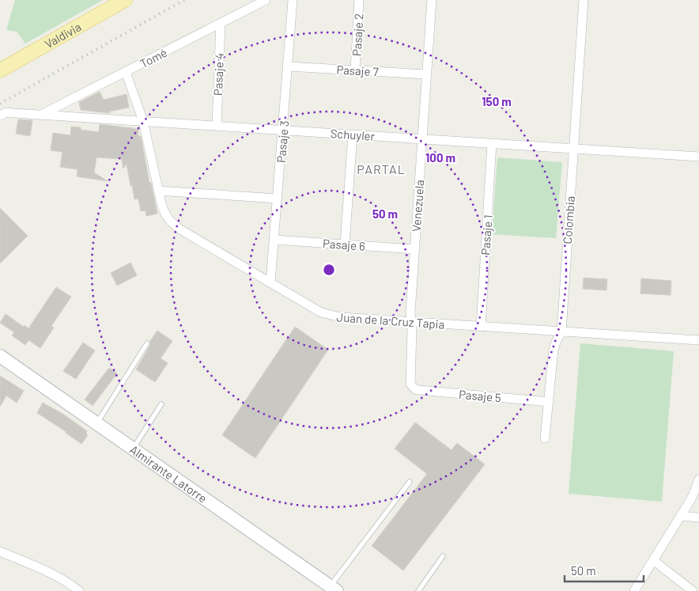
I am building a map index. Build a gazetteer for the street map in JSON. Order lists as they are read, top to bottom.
{
  "streets": {
    "main road": ["Valdivia", "Almirante Latorre"],
    "street": [
      "Pasaje 2",
      "Tomé",
      "Pasaje 7",
      "Pasaje 4",
      "Schuyler",
      "Pasaje 3",
      "Venezuela",
      "Colombia",
      "Pasaje 1",
      "Pasaje 6",
      "Juan de la Cruz Tapia",
      "Pasaje 5"
    ]
  },
  "crossings": [
    ["Pasaje 2", "Pasaje 7"],
    ["Tomé", "Pasaje 4"],
    ["Tomé", "Schuyler"],
    ["Tomé", "Juan de la Cruz Tapia"],
    ["Pasaje 7", "Pasaje 3"],
    ["Pasaje 7", "Venezuela"],
    ["Pasaje 4", "Schuyler"],
    ["Schuyler", "Pasaje 3"],
    ["Schuyler", "Venezuela"],
    ["Schuyler", "Colombia"],
    ["Schuyler", "Pasaje 1"],
    ["Schuyler", "Juan de la Cruz Tapia"],
    ["Pasaje 3", "Pasaje 6"],
    ["Pasaje 3", "Juan de la Cruz Tapia"],
    ["Venezuela", "Pasaje 6"],
    ["Venezuela", "Juan de la Cruz Tapia"],
    ["Venezuela", "Pasaje 5"],
    ["Colombia", "Juan de la Cruz Tapia"],
    ["Colombia", "Pasaje 5"],
    ["Pasaje 1", "Juan de la Cruz Tapia"]
  ],
  "districts": ["PARTAL"],
  "scale_bar": "50 m",
  "rings": ["150 m", "100 m", "50 m"]
}
